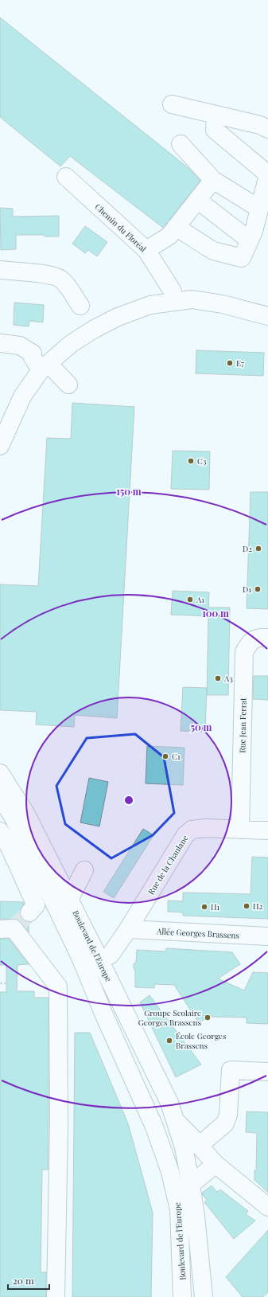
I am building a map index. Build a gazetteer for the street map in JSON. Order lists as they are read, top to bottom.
{
  "streets": {
    "street": [
      "Chemin du Floréal",
      "Rue Jean Ferrat",
      "Rue de la Chaulane",
      "Allée Georges Brassens",
      "Boulevard de l'Europe"
    ]
  },
  "crossings": [
    ["Rue Jean Ferrat", "Rue de la Chaulane"],
    ["Rue de la Chaulane", "Allée Georges Brassens"],
    ["Rue de la Chaulane", "Boulevard de l'Europe"]
  ],
  "places": [
    "E7",
    "C3",
    "D2",
    "D1",
    "A1",
    "A3",
    "C1",
    "H2",
    "H1",
    "Groupe Scolaire Georges Brassens",
    "École Georges Brassens"
  ],
  "scale_bar": "20 m",
  "rings": ["150 m", "100 m", "50 m"]
}
